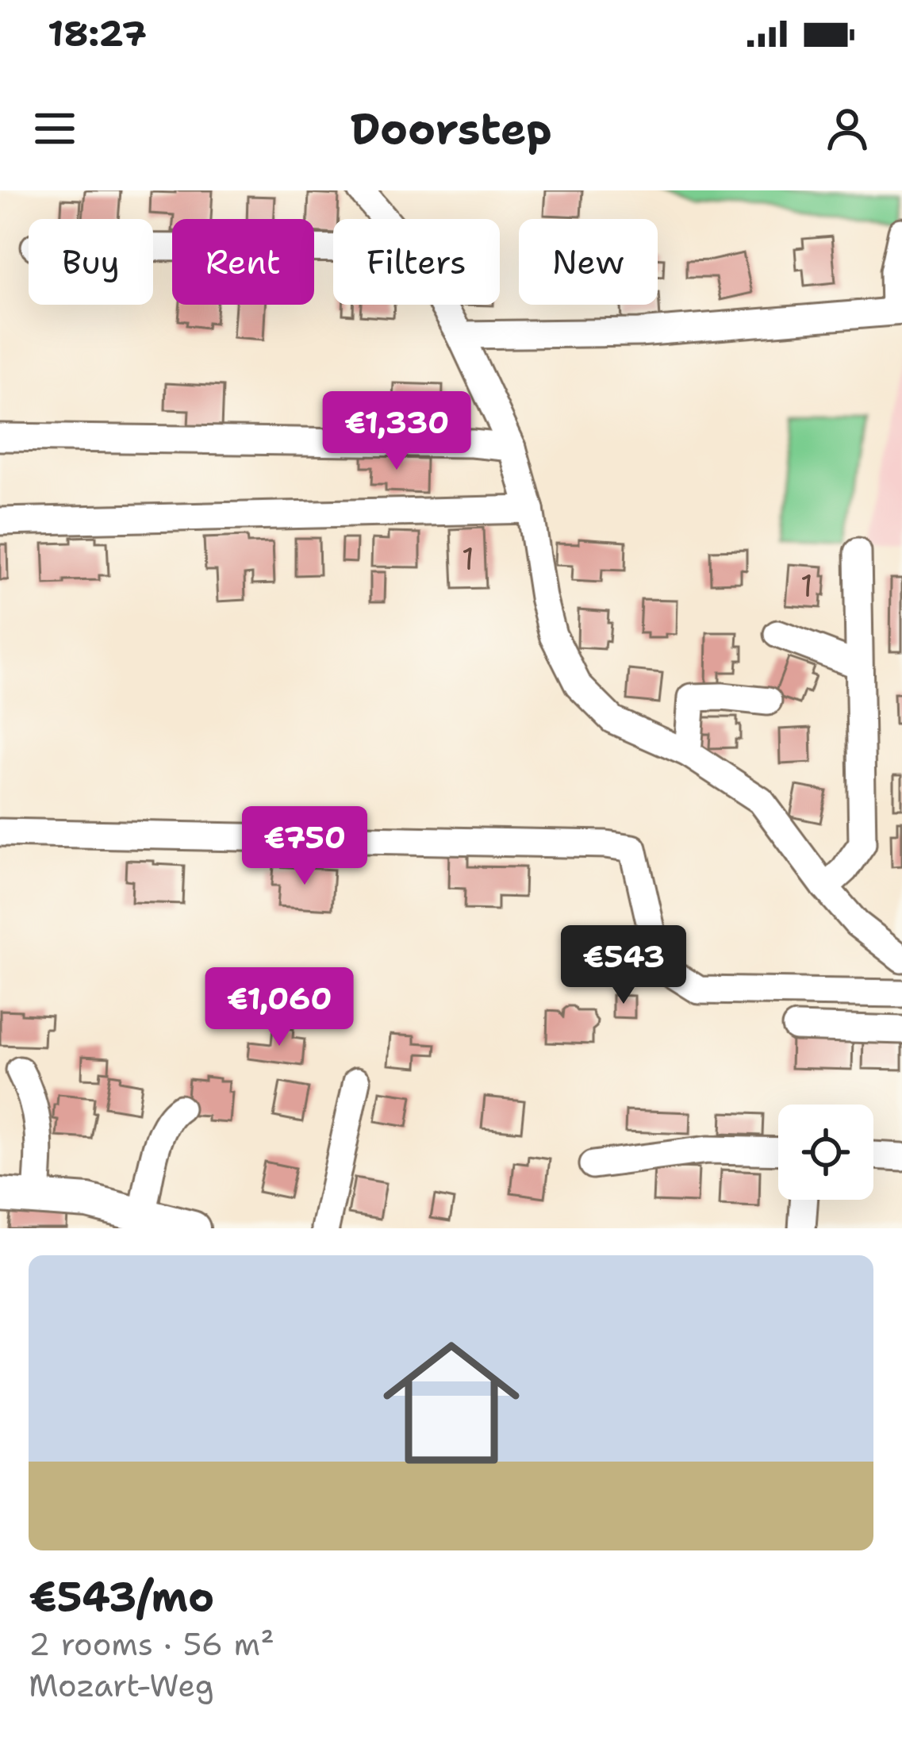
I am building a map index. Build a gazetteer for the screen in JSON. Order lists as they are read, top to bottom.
{
  "house_numbers": ["1", "1"],
  "page": {
    "status": "18:27",
    "header": "Doorstep",
    "chip": [
      "Buy",
      "Rent",
      "Filters",
      "New"
    ],
    "price": [
      "€1,330",
      "€750",
      "€543",
      "€1,060"
    ],
    "list": [
      {
        "name": "€543/mo",
        "note": "2 rooms · 56 m² · Mozart-Weg"
      }
    ]
  }
}
